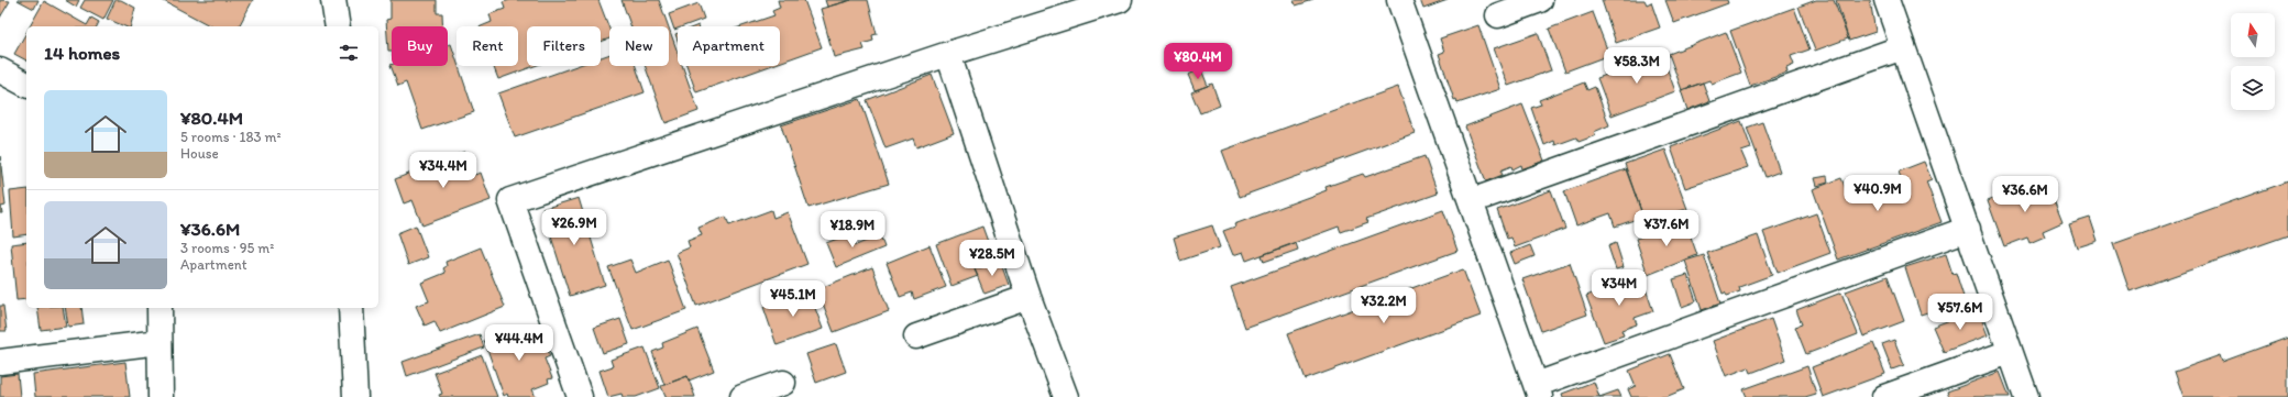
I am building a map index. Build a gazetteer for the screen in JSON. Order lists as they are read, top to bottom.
{
  "north": "top",
  "page": {
    "chip": [
      "Buy",
      "Rent",
      "Filters",
      "New",
      "Apartment"
    ],
    "heading": "14 homes",
    "price": [
      "¥80.4M",
      "¥58.3M",
      "¥34.4M",
      "¥40.9M",
      "¥36.6M",
      "¥26.9M",
      "¥37.6M",
      "¥18.9M",
      "¥28.5M",
      "¥34M",
      "¥45.1M",
      "¥32.2M",
      "¥57.6M",
      "¥44.4M"
    ],
    "list": [
      {
        "name": "¥80.4M",
        "note": "5 rooms · 183 m² · House"
      },
      {
        "name": "¥36.6M",
        "note": "3 rooms · 95 m² · Apartment"
      }
    ]
  }
}
